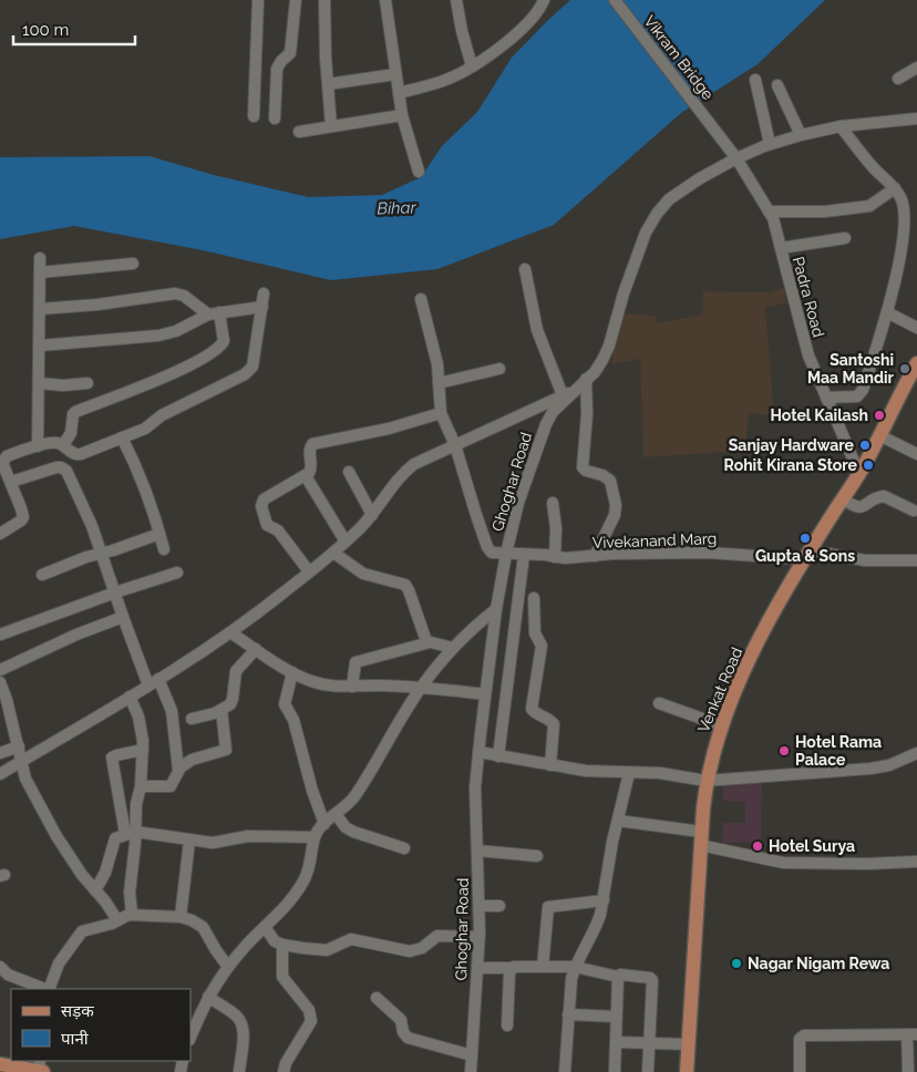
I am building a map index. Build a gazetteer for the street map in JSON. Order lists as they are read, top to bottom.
{
  "streets": {
    "main road": ["Venkat Road"],
    "street": [
      "Vikram Bridge",
      "Padra Road",
      "Ghoghar Road",
      "Vivekanand Marg"
    ]
  },
  "crossings": [
    ["Vikram Bridge", "Padra Road"],
    ["Padra Road", "Ghoghar Road"],
    ["Padra Road", "Venkat Road"],
    ["Ghoghar Road", "Vivekanand Marg"],
    ["Vivekanand Marg", "Venkat Road"]
  ],
  "water": ["Bihar"],
  "places": [
    "Santoshi Maa Mandir",
    "Hotel Kailash",
    "Sanjay Hardware",
    "Rohit Kirana Store",
    "Gupta & Sons",
    "Hotel Rama Palace",
    "Hotel Surya",
    "Nagar Nigam Rewa"
  ],
  "legend": ["सड़क", "पानी"],
  "scale_bar": "100 m"
}
